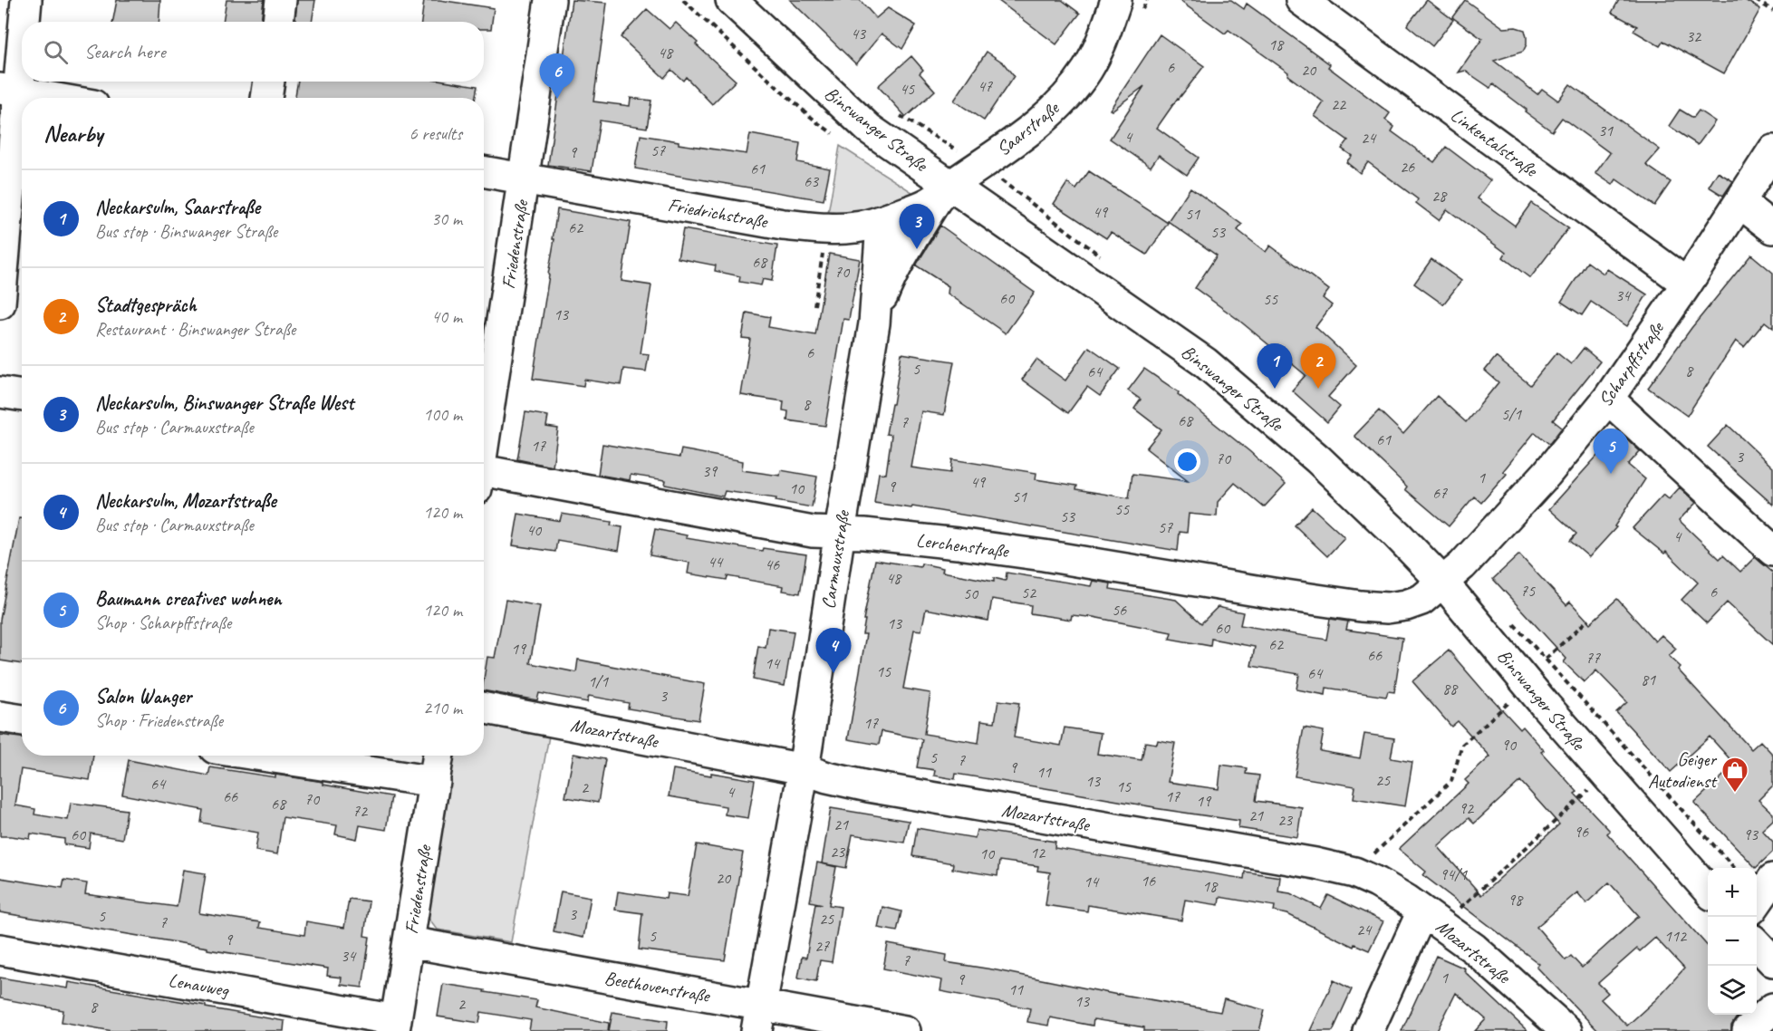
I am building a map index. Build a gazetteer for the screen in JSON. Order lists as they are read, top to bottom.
{
  "streets": {
    "street": [
      "Binswanger Straße",
      "Saarstraße",
      "Linkentalstraße",
      "Friedrichstraße",
      "Friedenstraße",
      "Scharpffstraße",
      "Lerchenstraße",
      "Carmauxstraße",
      "Mozartstraße",
      "Lenauweg",
      "Beethovenstraße"
    ]
  },
  "crossings": [
    ["Binswanger Straße", "Saarstraße"],
    ["Binswanger Straße", "Friedrichstraße"],
    ["Binswanger Straße", "Scharpffstraße"],
    ["Binswanger Straße", "Lerchenstraße"],
    ["Saarstraße", "Friedrichstraße"],
    ["Linkentalstraße", "Scharpffstraße"],
    ["Friedrichstraße", "Friedenstraße"],
    ["Friedrichstraße", "Carmauxstraße"],
    ["Friedenstraße", "Lenauweg"],
    ["Friedenstraße", "Beethovenstraße"],
    ["Scharpffstraße", "Lerchenstraße"],
    ["Lerchenstraße", "Carmauxstraße"],
    ["Carmauxstraße", "Mozartstraße"],
    ["Carmauxstraße", "Beethovenstraße"]
  ],
  "places": {
    "shop": ["Geiger Autodienst"]
  },
  "house_numbers": [
    "43",
    "32",
    "18",
    "48",
    "6",
    "20",
    "47",
    "45",
    "22",
    "31",
    "4",
    "24",
    "57",
    "9",
    "26",
    "61",
    "63",
    "28",
    "49",
    "51",
    "62",
    "53",
    "68",
    "70",
    "34",
    "60",
    "55",
    "13",
    "6",
    "5",
    "8",
    "64",
    "8",
    "5/1",
    "68",
    "7",
    "61",
    "17",
    "3",
    "70",
    "39",
    "1",
    "49",
    "9",
    "10",
    "67",
    "51",
    "55",
    "53",
    "57",
    "40",
    "4",
    "44",
    "46",
    "48",
    "75",
    "6",
    "52",
    "50",
    "56",
    "13",
    "60",
    "62",
    "19",
    "66",
    "77",
    "14",
    "15",
    "64",
    "81",
    "1/1",
    "88",
    "3",
    "17",
    "90",
    "5",
    "7",
    "9",
    "11",
    "25",
    "13",
    "64",
    "15",
    "2",
    "4",
    "66",
    "17",
    "70",
    "19",
    "68",
    "92",
    "72",
    "21",
    "23",
    "21",
    "96",
    "60",
    "93",
    "23",
    "12",
    "10",
    "94/1",
    "20",
    "16",
    "14",
    "18",
    "98",
    "3",
    "5",
    "25",
    "7",
    "24",
    "5",
    "112",
    "9",
    "27",
    "34",
    "7",
    "1",
    "9",
    "11",
    "13",
    "2",
    "8"
  ],
  "page": {
    "search": "Search here",
    "pins": [
      "6",
      "3",
      "1",
      "2",
      "5",
      "4"
    ],
    "heading": ["Nearby", "6 results"],
    "list": [
      {
        "mark": "1",
        "name": "Neckarsulm, Saarstraße",
        "note": "Bus stop · Binswanger Straße",
        "value": "30 m"
      },
      {
        "mark": "2",
        "name": "Stadtgespräch",
        "note": "Restaurant · Binswanger Straße",
        "value": "40 m"
      },
      {
        "mark": "3",
        "name": "Neckarsulm, Binswanger Straße West",
        "note": "Bus stop · Carmauxstraße",
        "value": "100 m"
      },
      {
        "mark": "4",
        "name": "Neckarsulm, Mozartstraße",
        "note": "Bus stop · Carmauxstraße",
        "value": "120 m"
      },
      {
        "mark": "5",
        "name": "Baumann creatives wohnen",
        "note": "Shop · Scharpffstraße",
        "value": "120 m"
      },
      {
        "mark": "6",
        "name": "Salon Wanger",
        "note": "Shop · Friedenstraße",
        "value": "210 m"
      }
    ],
    "map_buttons": ["+", "−"]
  }
}
